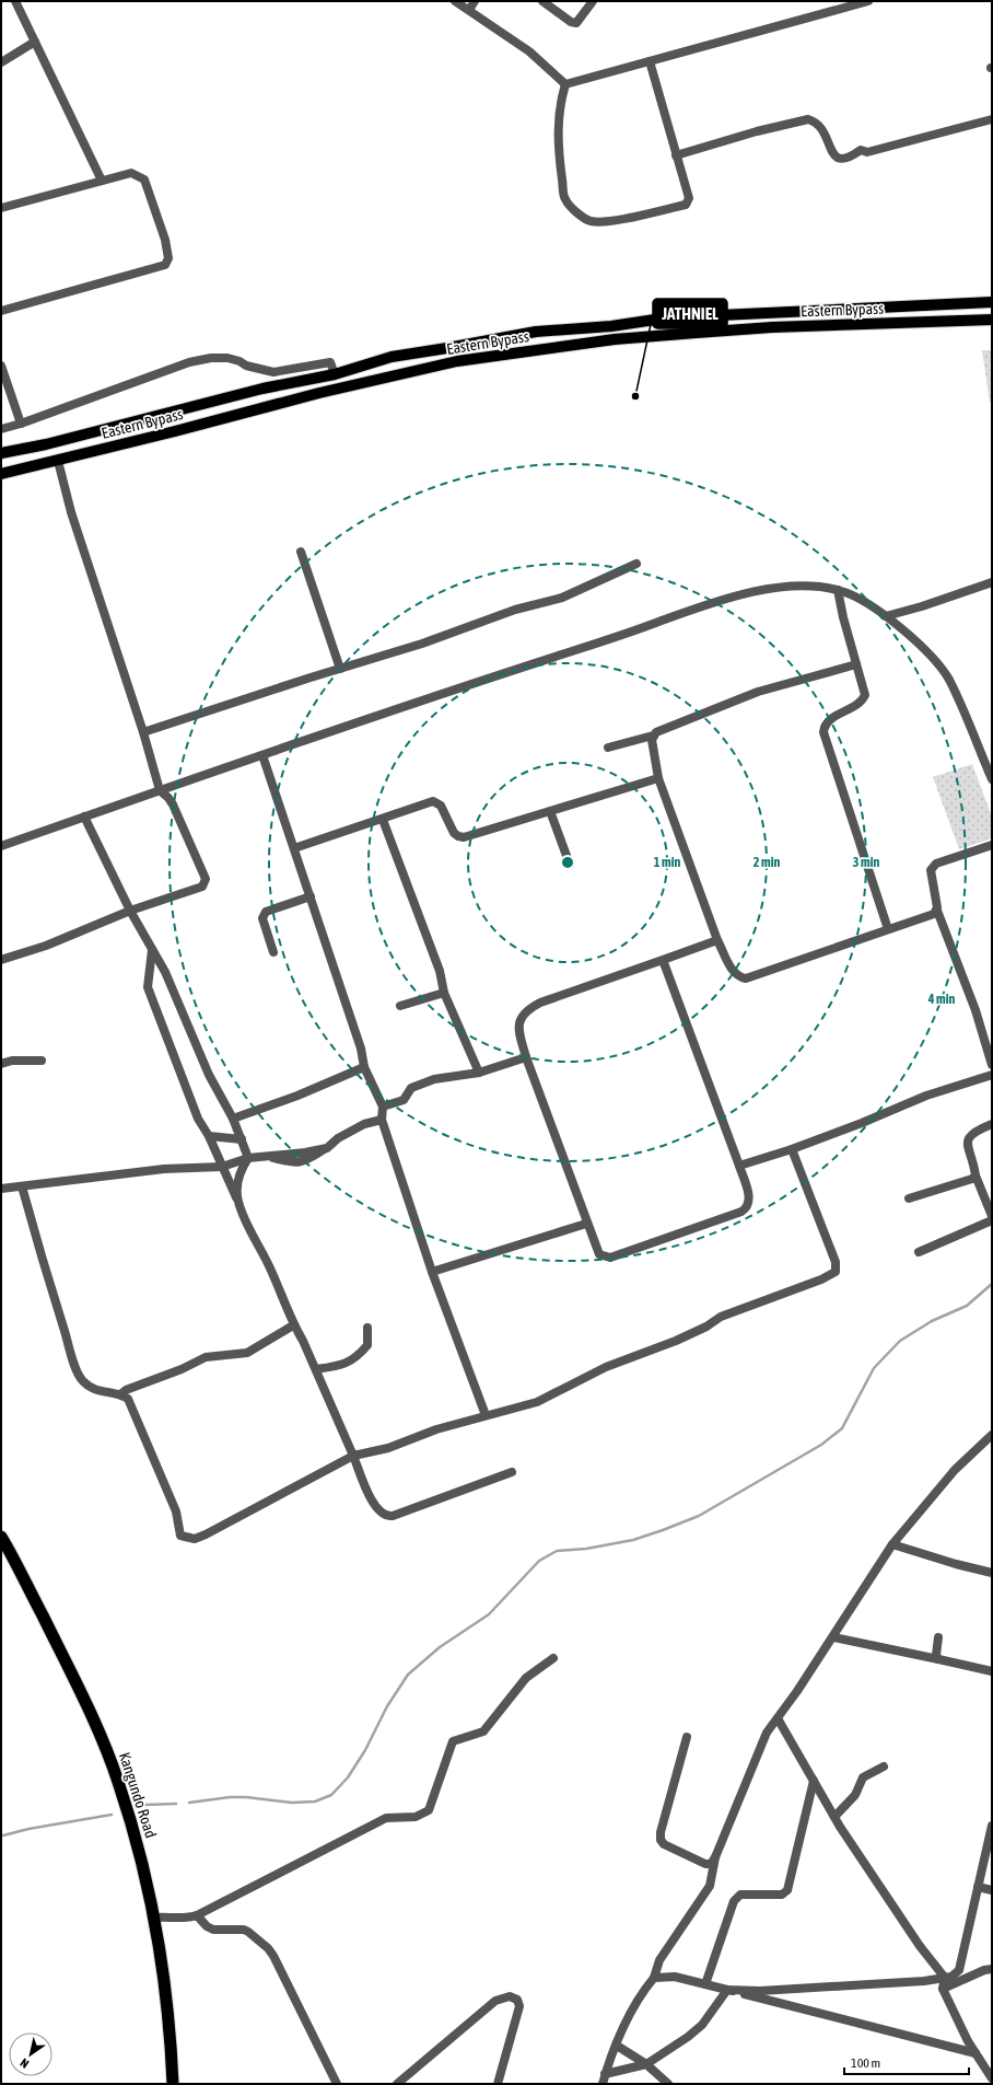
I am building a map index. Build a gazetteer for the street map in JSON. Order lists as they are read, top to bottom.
{
  "streets": {
    "highway": ["Kangundo Road"],
    "main road": ["Eastern Bypass"]
  },
  "places": ["JATHNIEL"],
  "scale_bar": "100 m",
  "north": "bottom left",
  "rings": [
    "1 min",
    "2 min",
    "3 min",
    "4 min"
  ]
}
